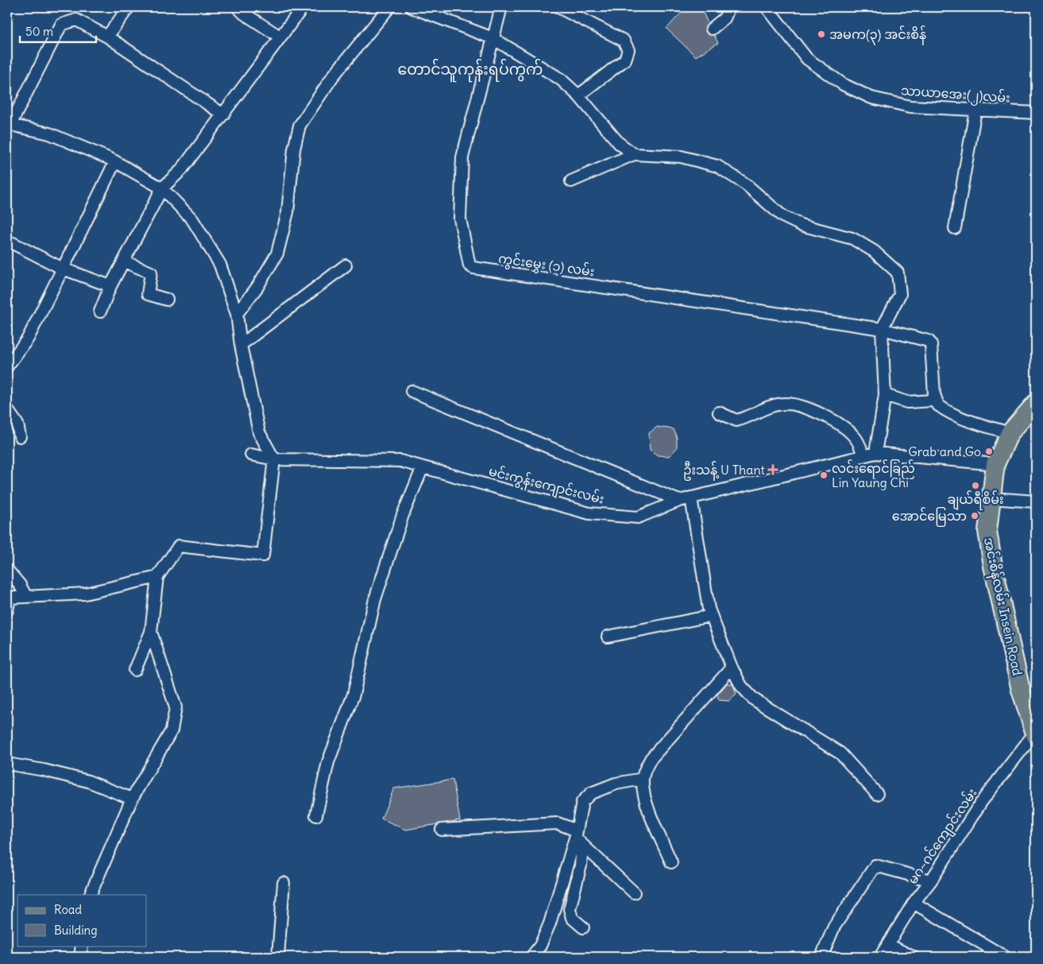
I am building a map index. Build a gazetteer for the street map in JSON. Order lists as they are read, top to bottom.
{
  "streets": {
    "main road": ["အင်းစိန်လမ်း Insein Road"],
    "street": [
      "သာယာအေး(၂)လမ်း",
      "ကွင်းမွှေး (၁) လမ်း",
      "မင်းကွန်းကျောင်းလမ်း",
      "မဂ~ဂင်ကျောင်းလမ်း"
    ]
  },
  "crossings": [
    ["မင်းကွန်းကျောင်းလမ်း", "အင်းစိန်လမ်း Insein Road"],
    ["အင်းစိန်လမ်း Insein Road", "မဂ~ဂင်ကျောင်းလမ်း"]
  ],
  "districts": ["တောင်သူကုန်းရပ်ကွက်"],
  "places": {
    "other": [
      "အမက(၃) အင်းစိန်",
      "Grab and Go",
      "လင်းရောင်ခြည် Lin Yaung Chi",
      "ချယ်ရီစိမ်း",
      "အောင်မြေသာ"
    ],
    "health": ["ဦးသန့် U Thant"]
  },
  "legend": ["Road", "Building"],
  "scale_bar": "50 m"
}
